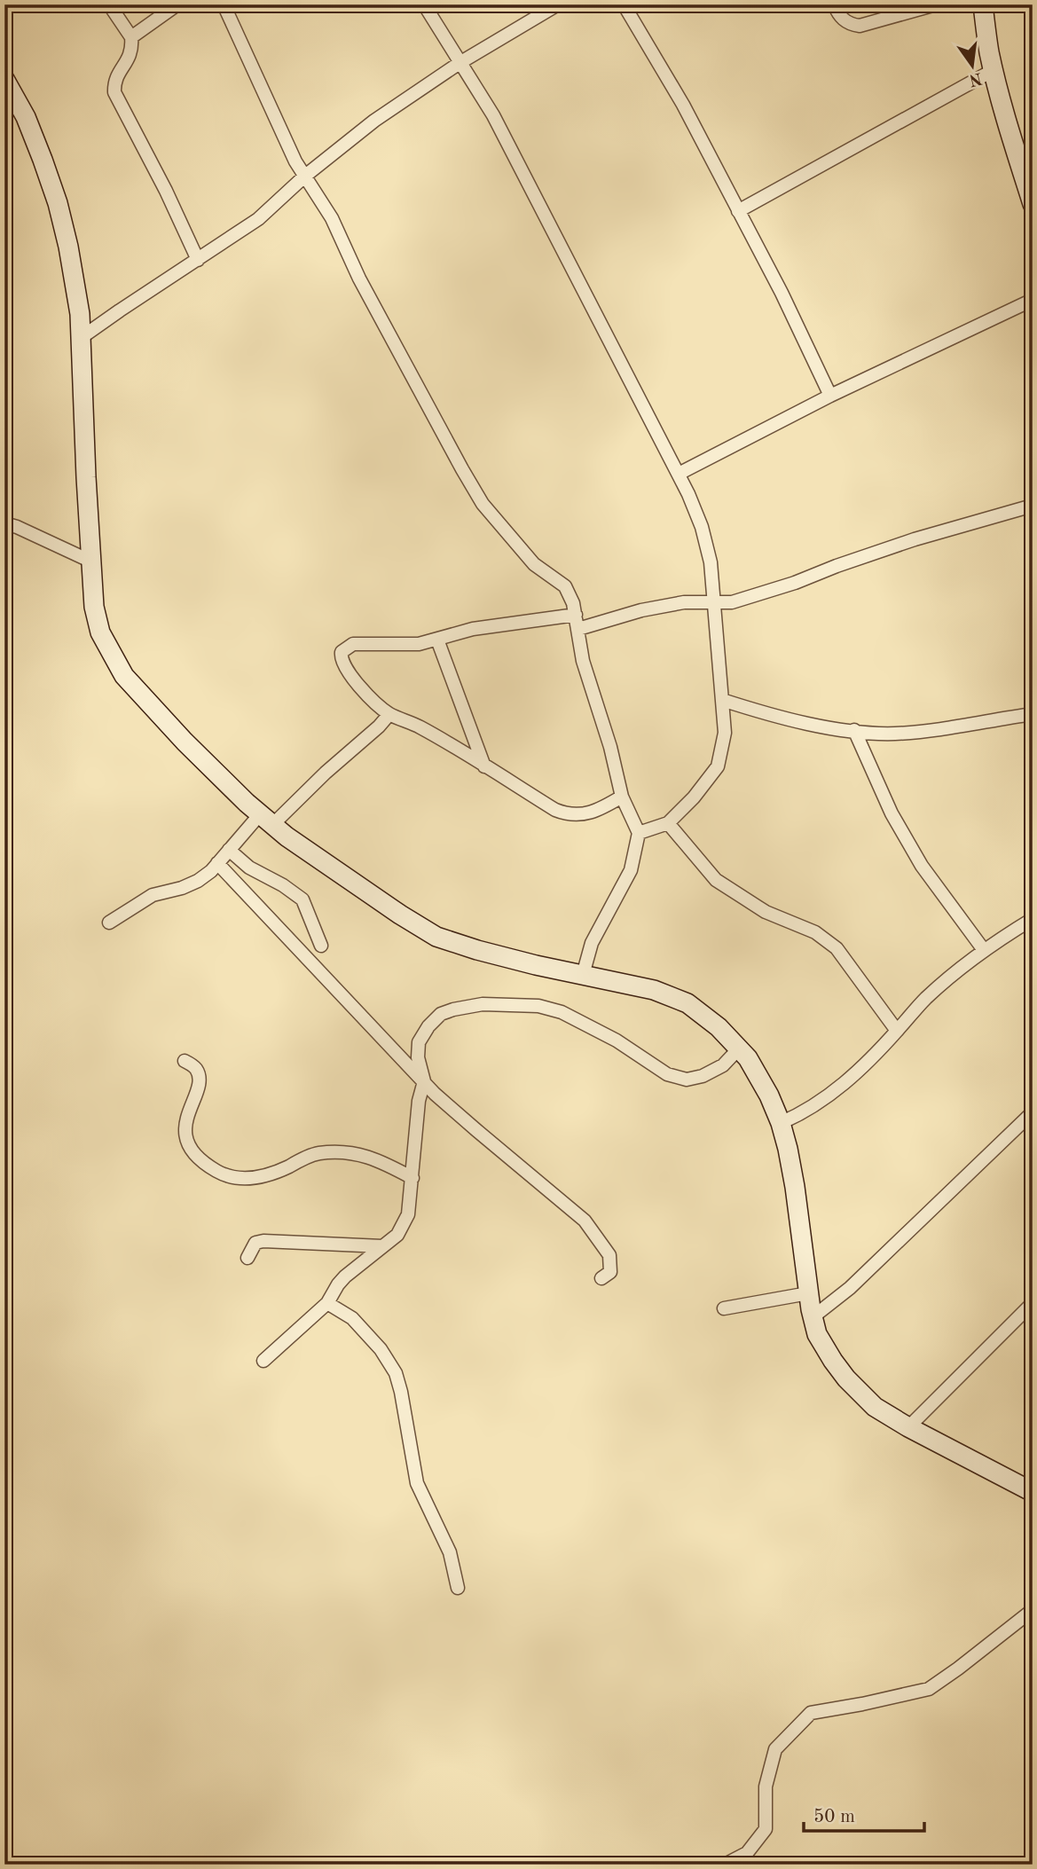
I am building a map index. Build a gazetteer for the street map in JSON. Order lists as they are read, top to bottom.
{
  "scale_bar": "50 m",
  "north": "bottom"
}
